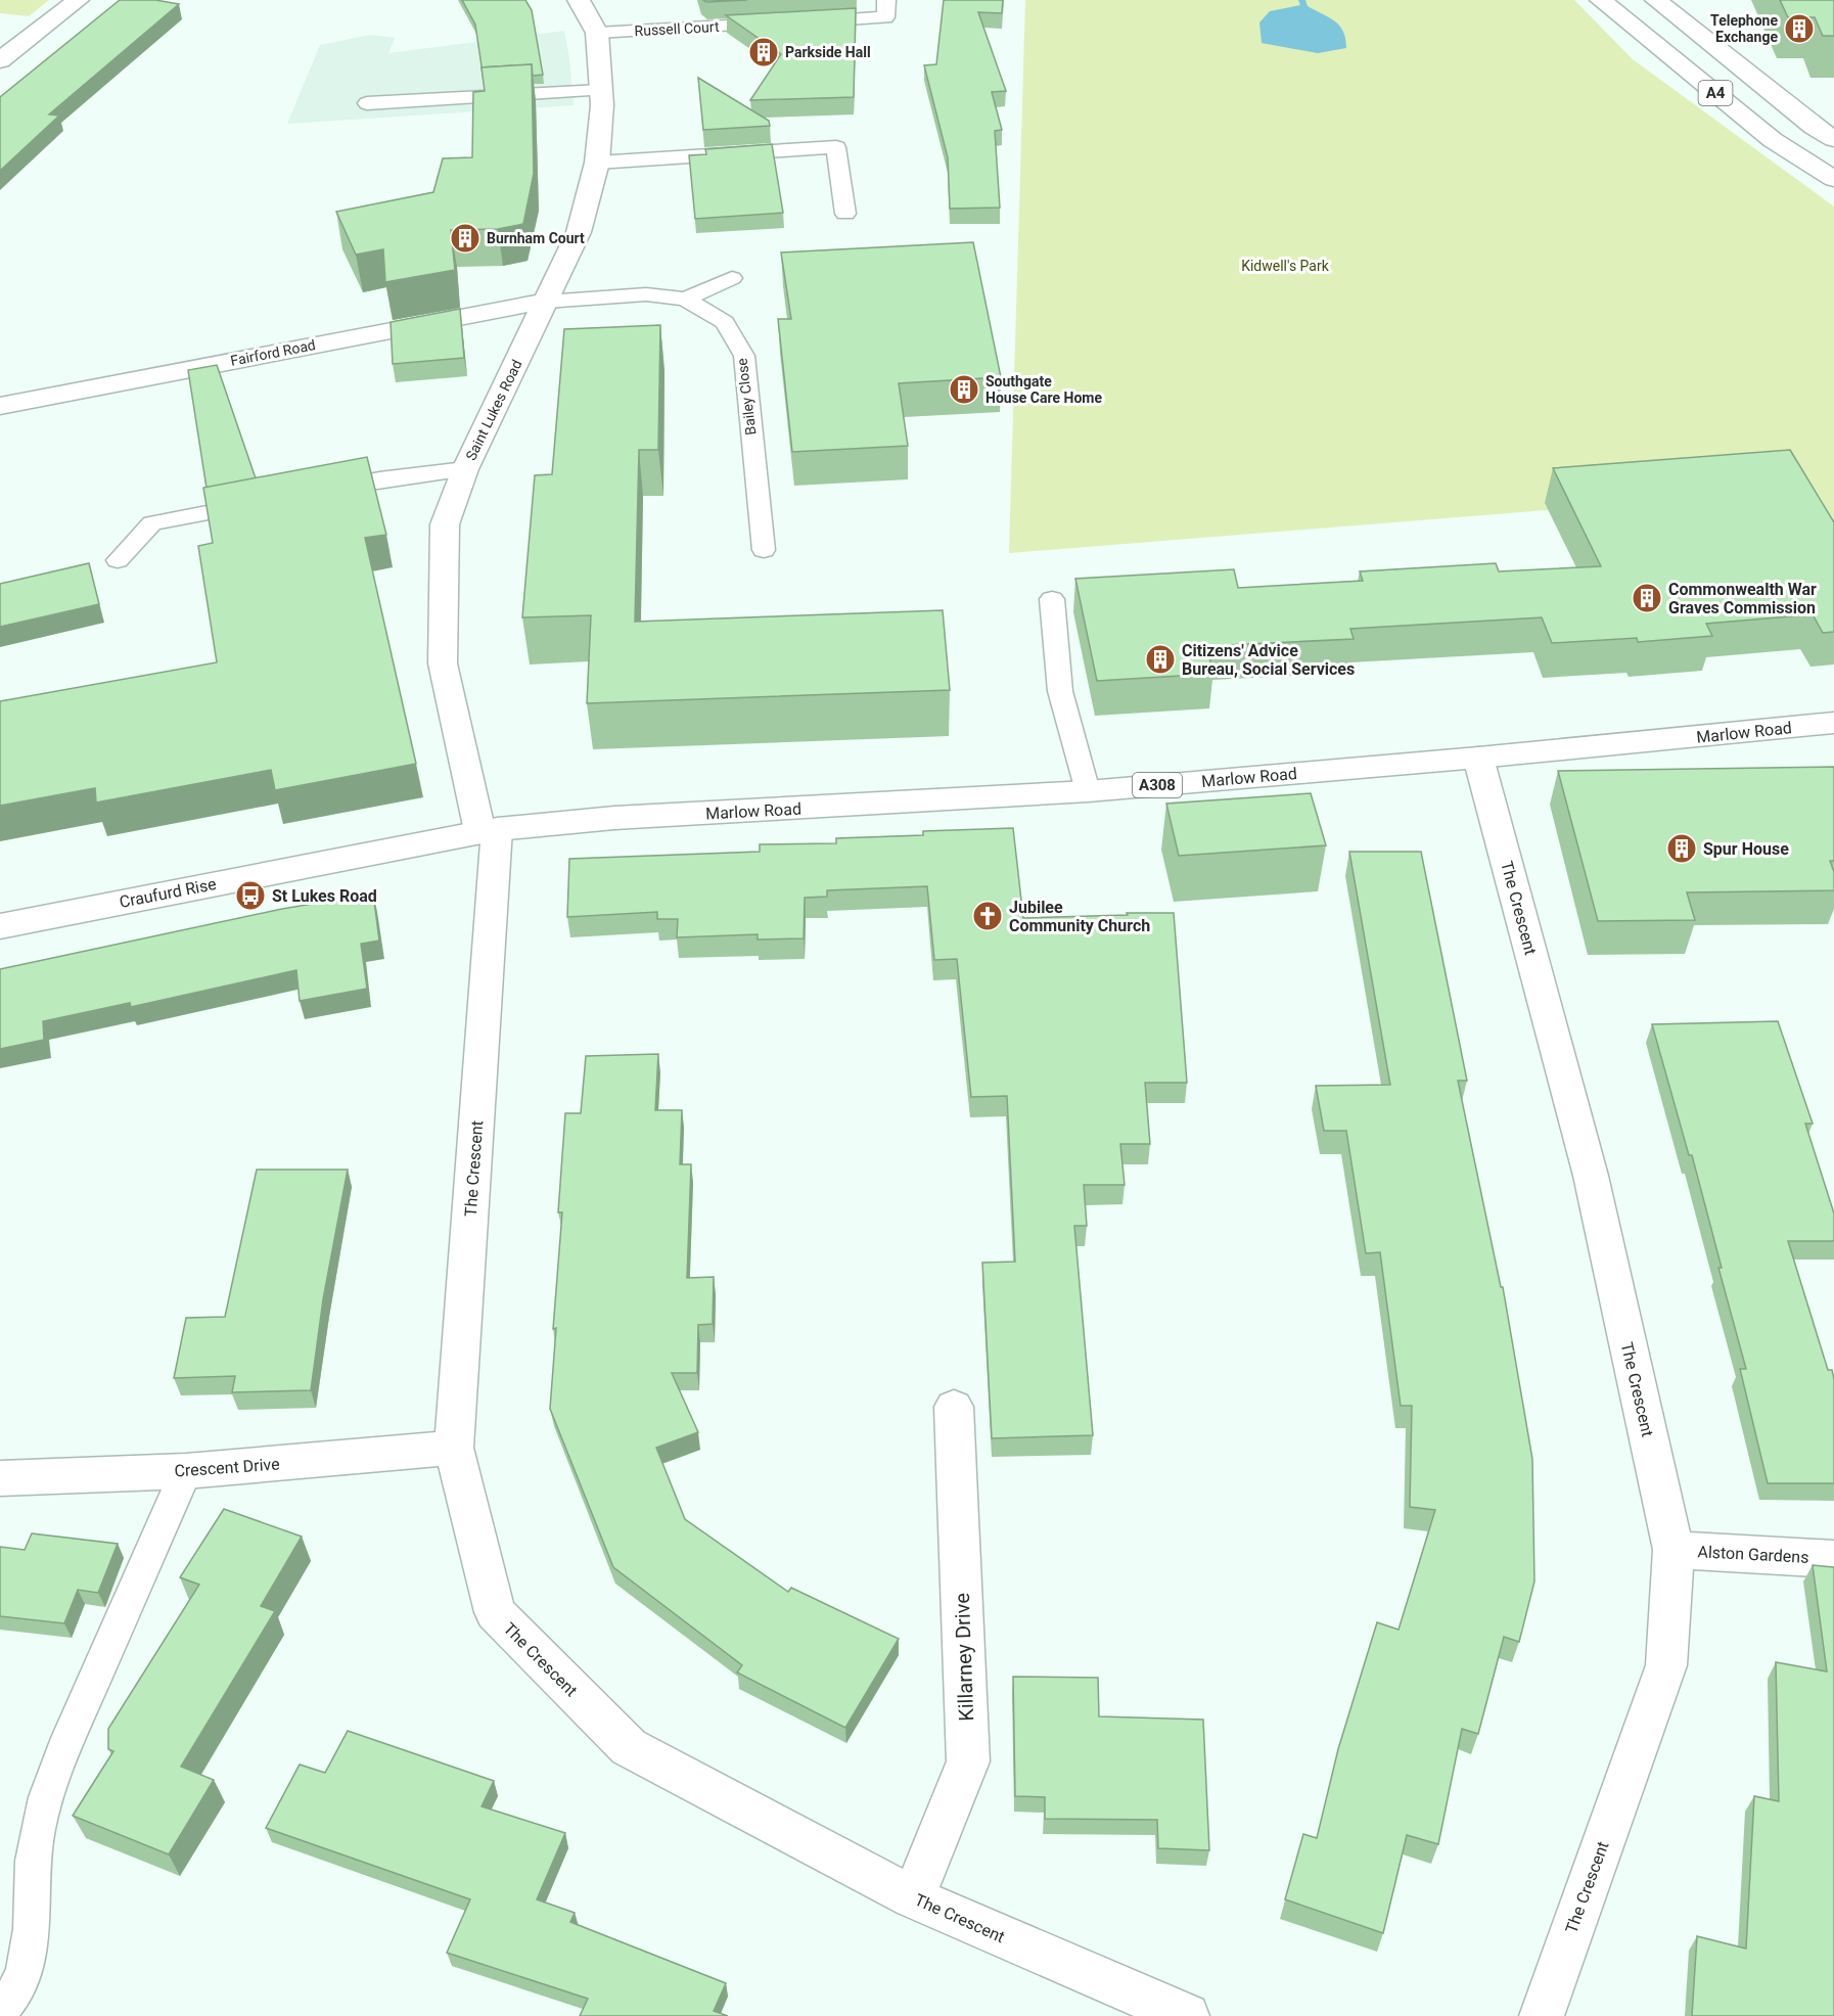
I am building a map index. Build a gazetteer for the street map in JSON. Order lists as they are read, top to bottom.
{
  "streets": {
    "street": [
      "A4",
      "Fairford Road",
      "Saint Lukes Road",
      "Marlow Road",
      "A308",
      "Craufurd Rise",
      "The Crescent",
      "Crescent Drive",
      "Alston Gardens",
      "Killarney Drive"
    ],
    "lane": ["Russell Court", "Bailey Close"]
  },
  "crossings": [
    ["Russell Court", "Saint Lukes Road"],
    ["Fairford Road", "Bailey Close"],
    ["Fairford Road", "Saint Lukes Road"],
    ["Bailey Close", "Saint Lukes Road"],
    ["Saint Lukes Road", "Marlow Road"],
    ["Saint Lukes Road", "Craufurd Rise"],
    ["Saint Lukes Road", "The Crescent"],
    ["Marlow Road", "Craufurd Rise"],
    ["Marlow Road", "The Crescent"],
    ["Craufurd Rise", "The Crescent"],
    ["The Crescent", "Crescent Drive"],
    ["The Crescent", "Alston Gardens"],
    ["The Crescent", "Killarney Drive"]
  ],
  "parks": ["Kidwell's Park"],
  "places": {
    "building": [
      "Telephone Exchange",
      "Parkside Hall",
      "Burnham Court",
      "Southgate House Care Home",
      "Commonwealth War Graves Commission",
      "Citizens' Advice Bureau, Social Services",
      "Spur House"
    ],
    "bus stop": ["St Lukes Road"],
    "church": ["Jubilee Community Church"]
  }
}
